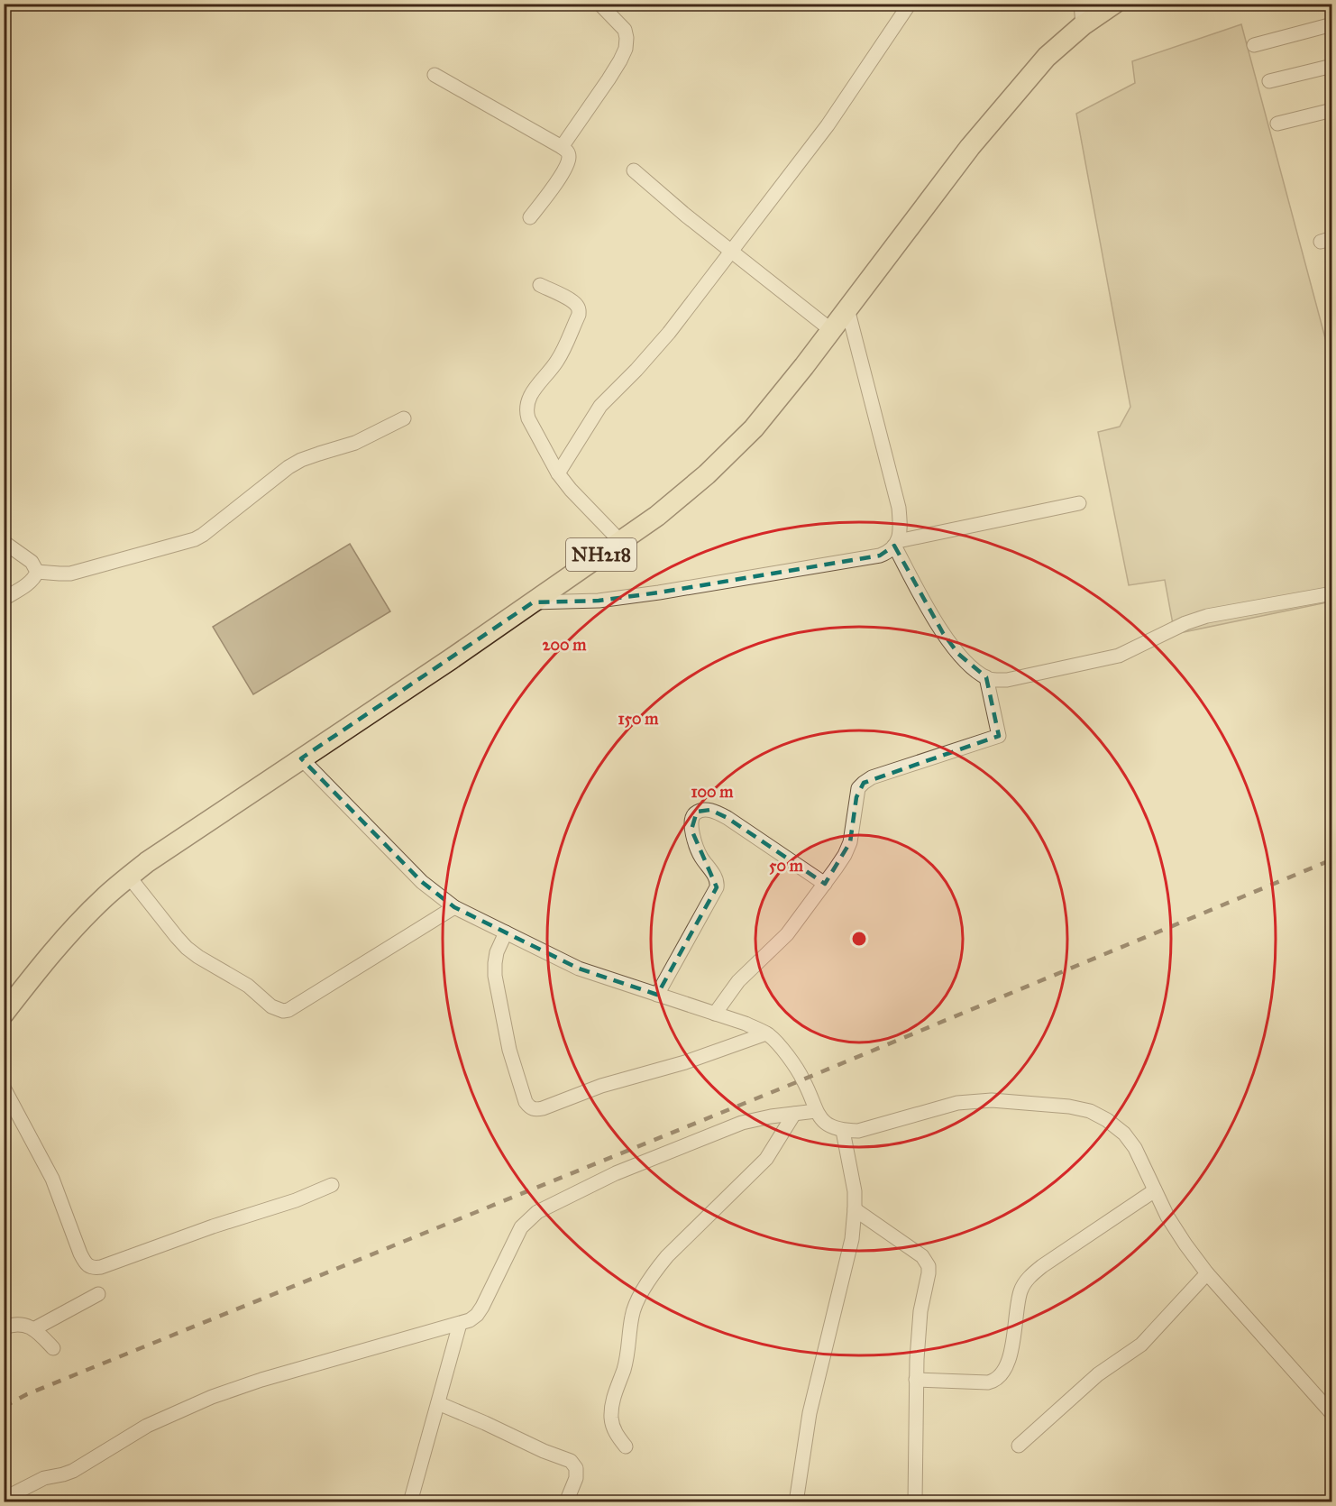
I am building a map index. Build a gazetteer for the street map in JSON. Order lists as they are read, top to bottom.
{
  "streets": {
    "highway": ["NH218"]
  },
  "rings": [
    "200 m",
    "150 m",
    "100 m",
    "50 m"
  ]
}
